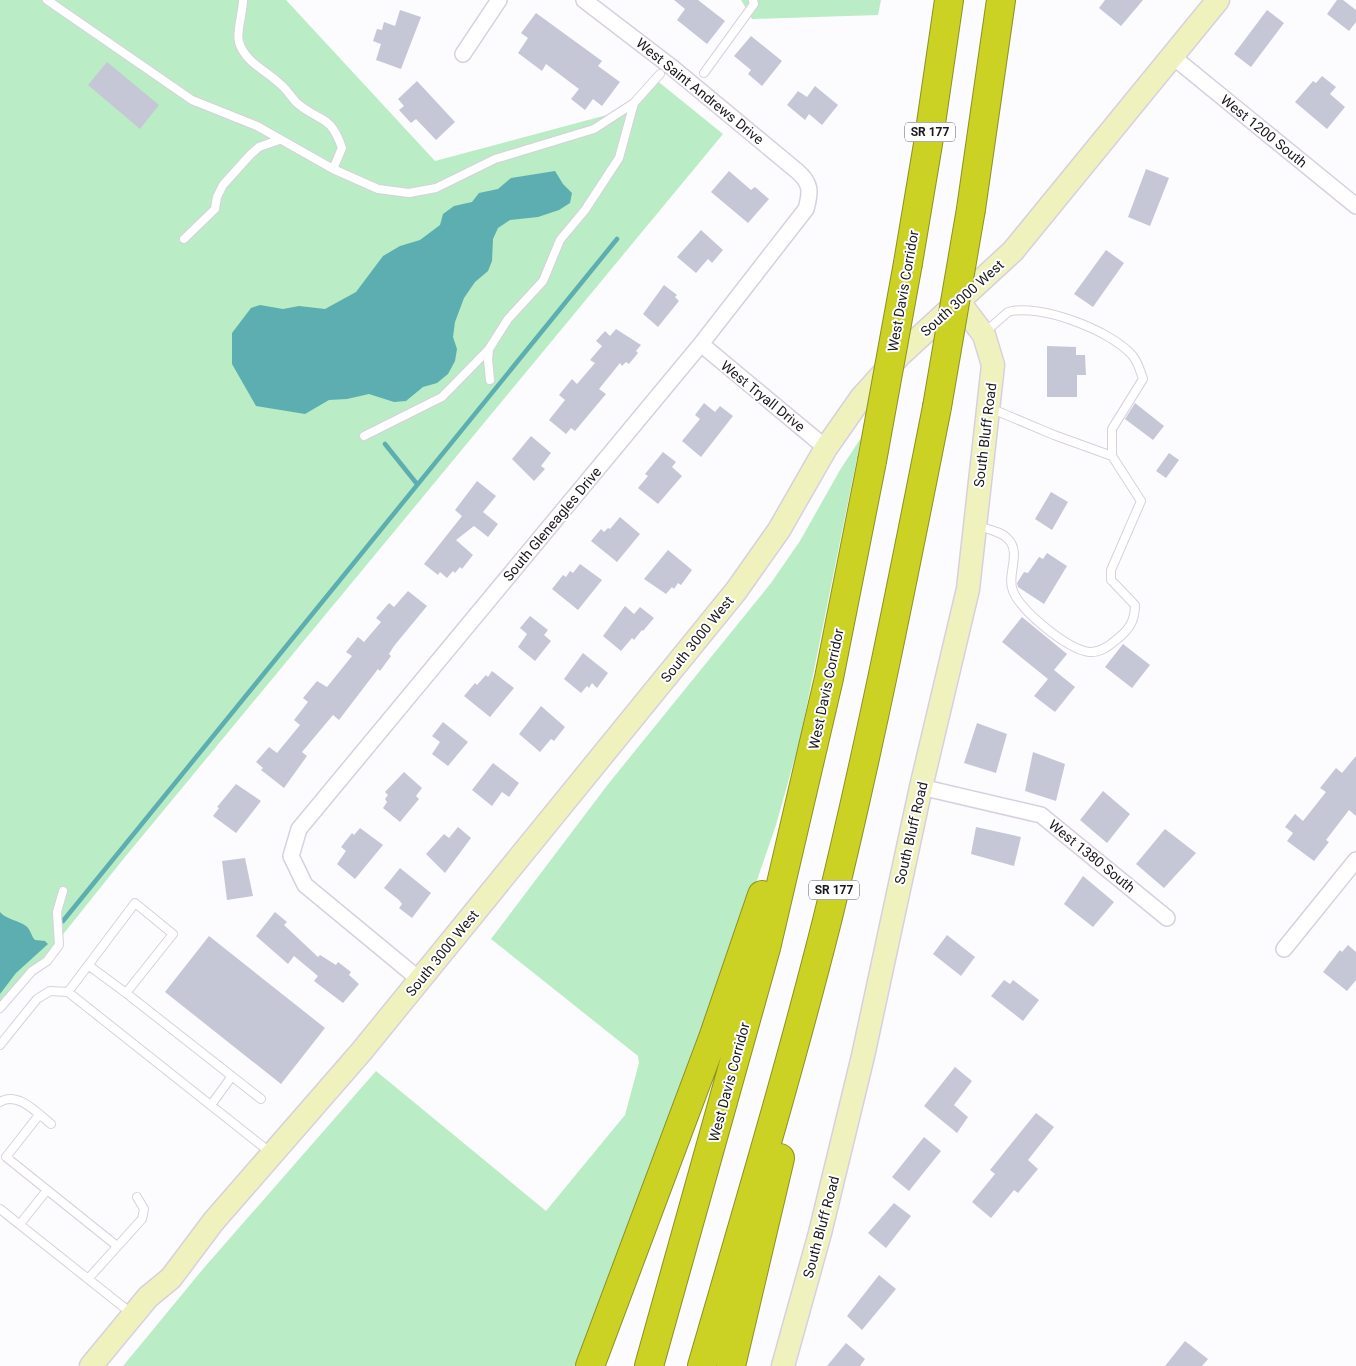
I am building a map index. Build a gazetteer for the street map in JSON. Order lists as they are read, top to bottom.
{
  "streets": {
    "highway": ["SR 177", "West Davis Corridor"],
    "main road": ["South 3000 West", "South Bluff Road"],
    "street": [
      "West Saint Andrews Drive",
      "West 1200 South",
      "West Tryall Drive",
      "South Gleneagles Drive",
      "West 1380 South"
    ]
  },
  "crossings": [
    ["West Saint Andrews Drive", "South Gleneagles Drive"],
    ["West 1200 South", "South 3000 West"],
    ["South 3000 West", "West Tryall Drive"],
    ["South 3000 West", "South Bluff Road"],
    ["South 3000 West", "South Gleneagles Drive"],
    ["West Tryall Drive", "South Gleneagles Drive"],
    ["South Bluff Road", "West 1380 South"]
  ]
}
